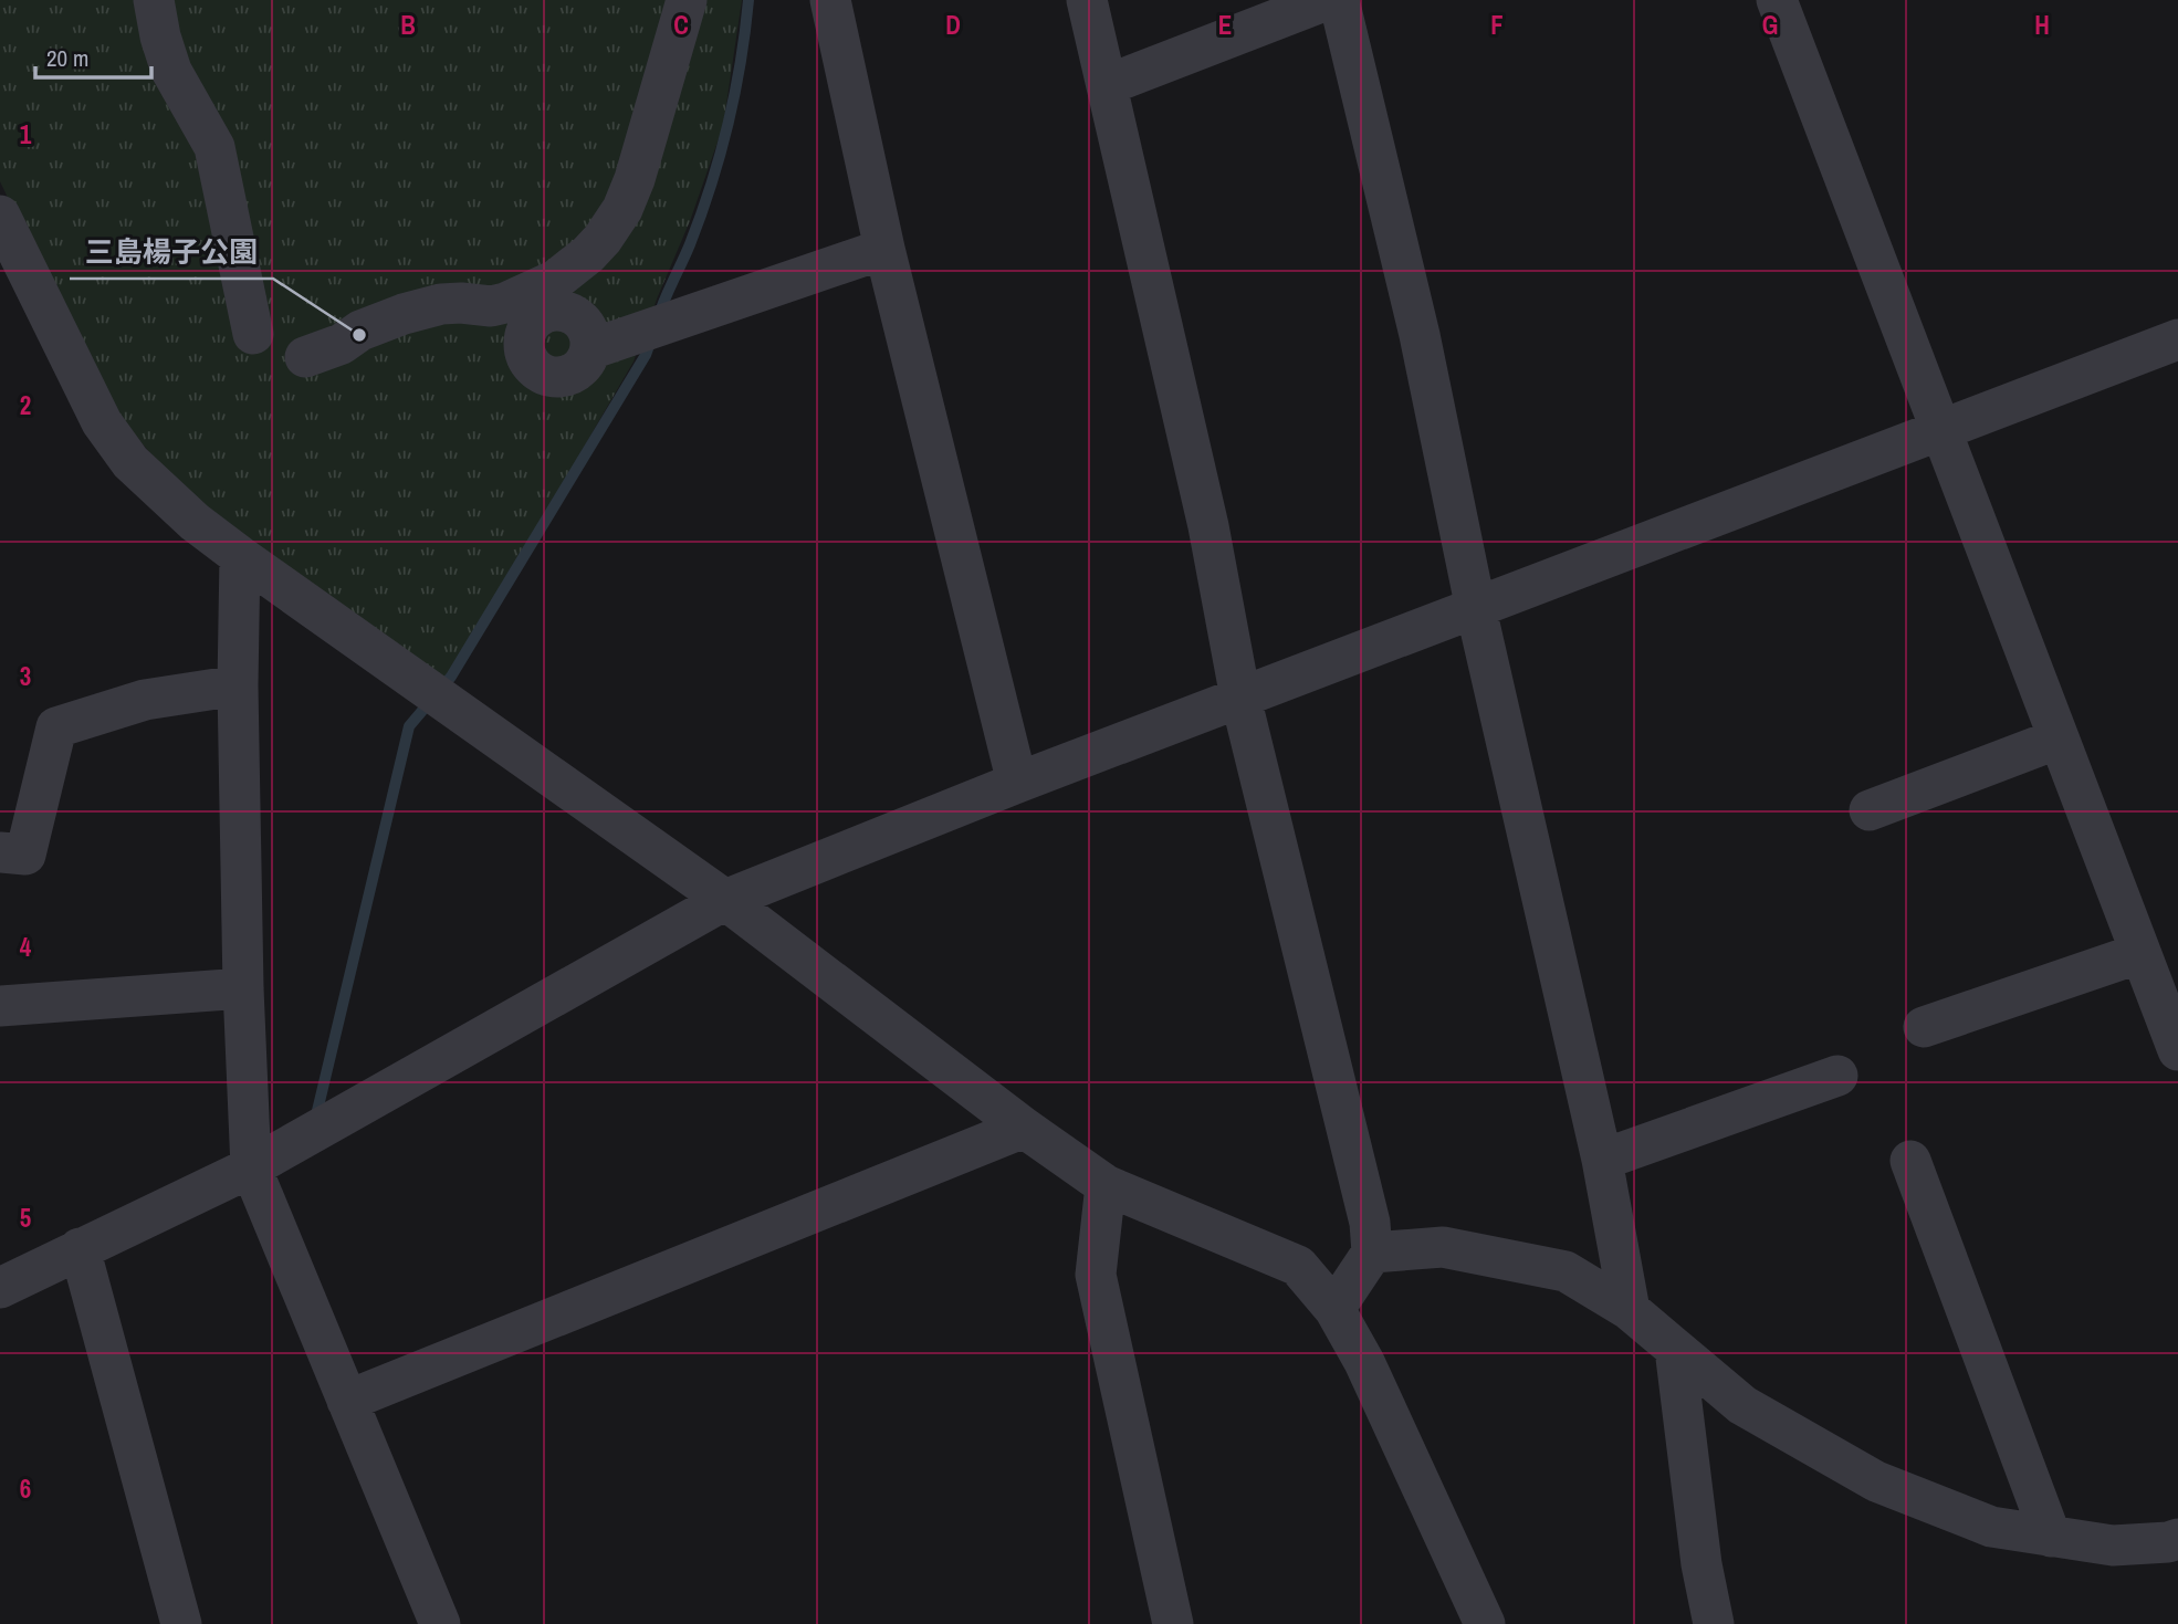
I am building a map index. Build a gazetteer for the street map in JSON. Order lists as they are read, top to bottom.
{
  "places": ["三島楊子公園"],
  "scale_bar": "20 m",
  "grid": {
    "columns": [
      "B",
      "C",
      "D",
      "E",
      "F",
      "G",
      "H"
    ],
    "rows": [
      "1",
      "2",
      "3",
      "4",
      "5",
      "6"
    ]
  }
}
